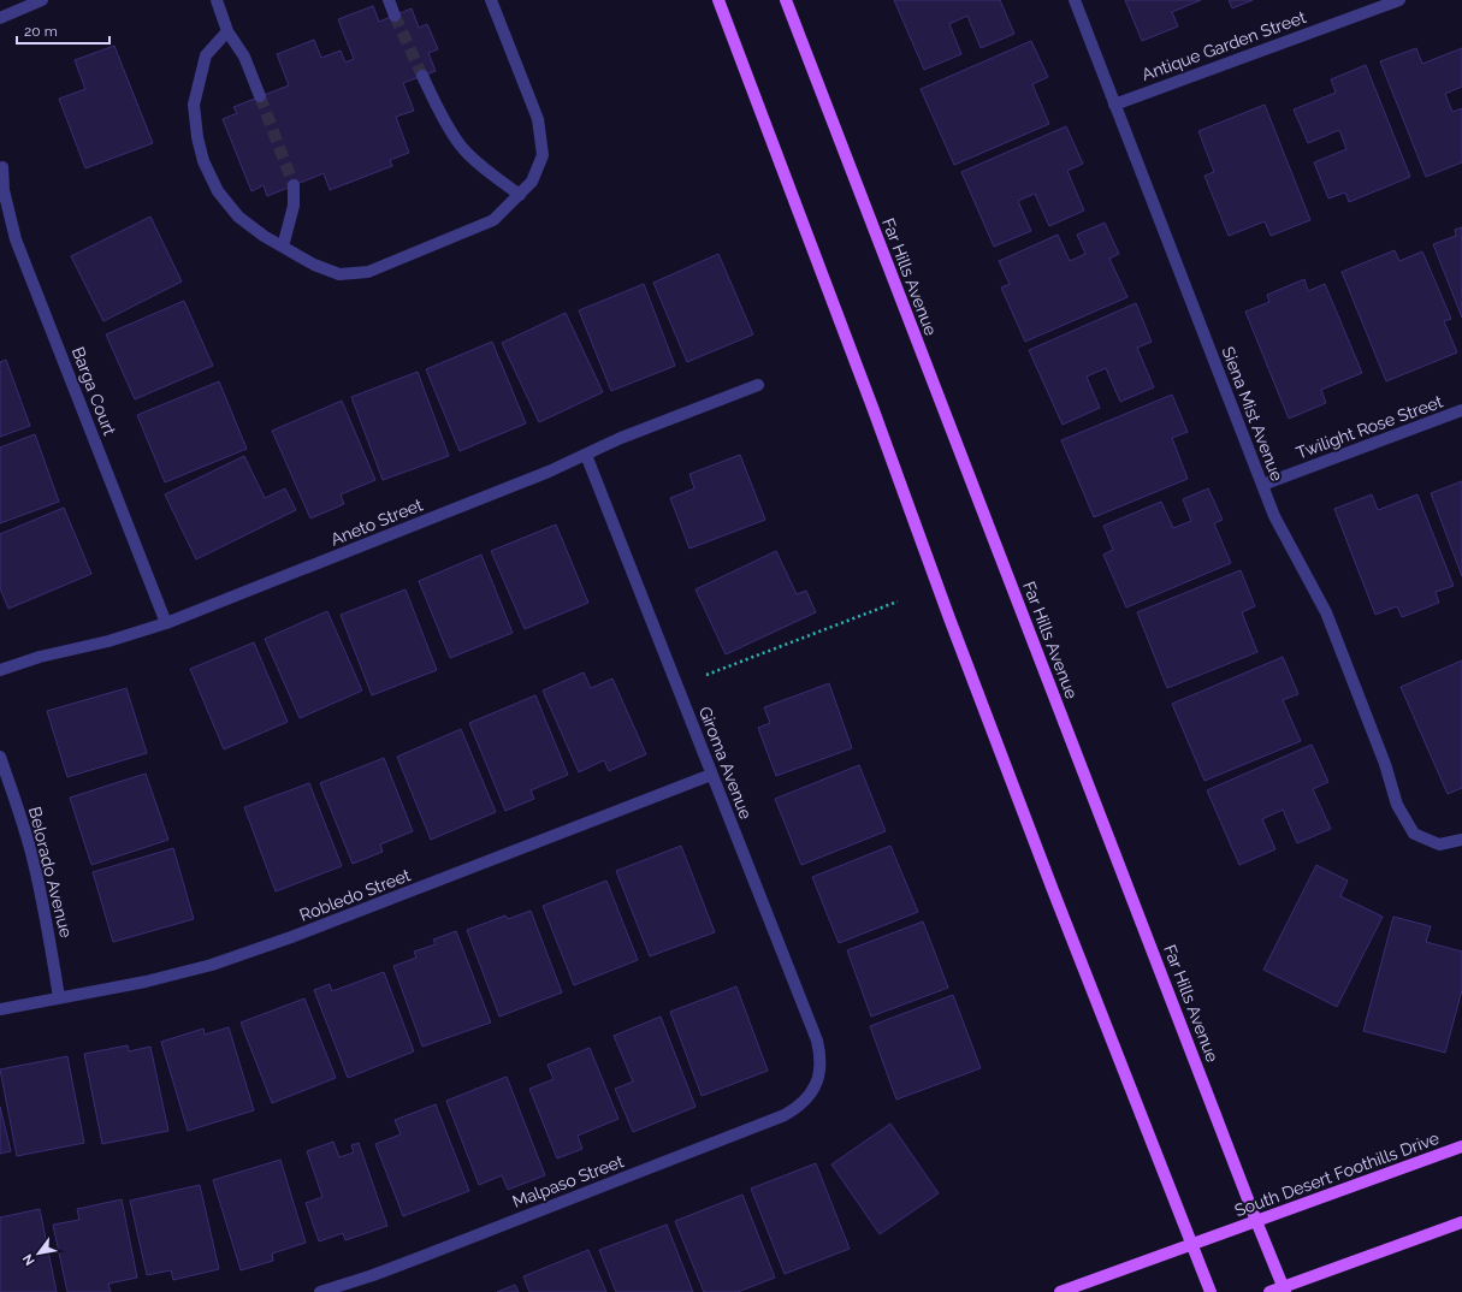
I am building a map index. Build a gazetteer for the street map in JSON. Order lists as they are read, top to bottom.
{
  "streets": {
    "main road": ["Far Hills Avenue", "South Desert Foothills Drive"],
    "street": [
      "Antique Garden Street",
      "Barga Court",
      "Siena Mist Avenue",
      "Twilight Rose Street",
      "Aneto Street",
      "Giroma Avenue",
      "Belorado Avenue",
      "Robledo Street",
      "Malpaso Street"
    ]
  },
  "crossings": [
    ["Antique Garden Street", "Siena Mist Avenue"],
    ["Far Hills Avenue", "South Desert Foothills Drive"],
    ["Barga Court", "Aneto Street"],
    ["Siena Mist Avenue", "Twilight Rose Street"],
    ["Aneto Street", "Giroma Avenue"],
    ["Giroma Avenue", "Robledo Street"],
    ["Giroma Avenue", "Malpaso Street"],
    ["Belorado Avenue", "Robledo Street"]
  ],
  "scale_bar": "20 m",
  "north": "bottom left"
}
